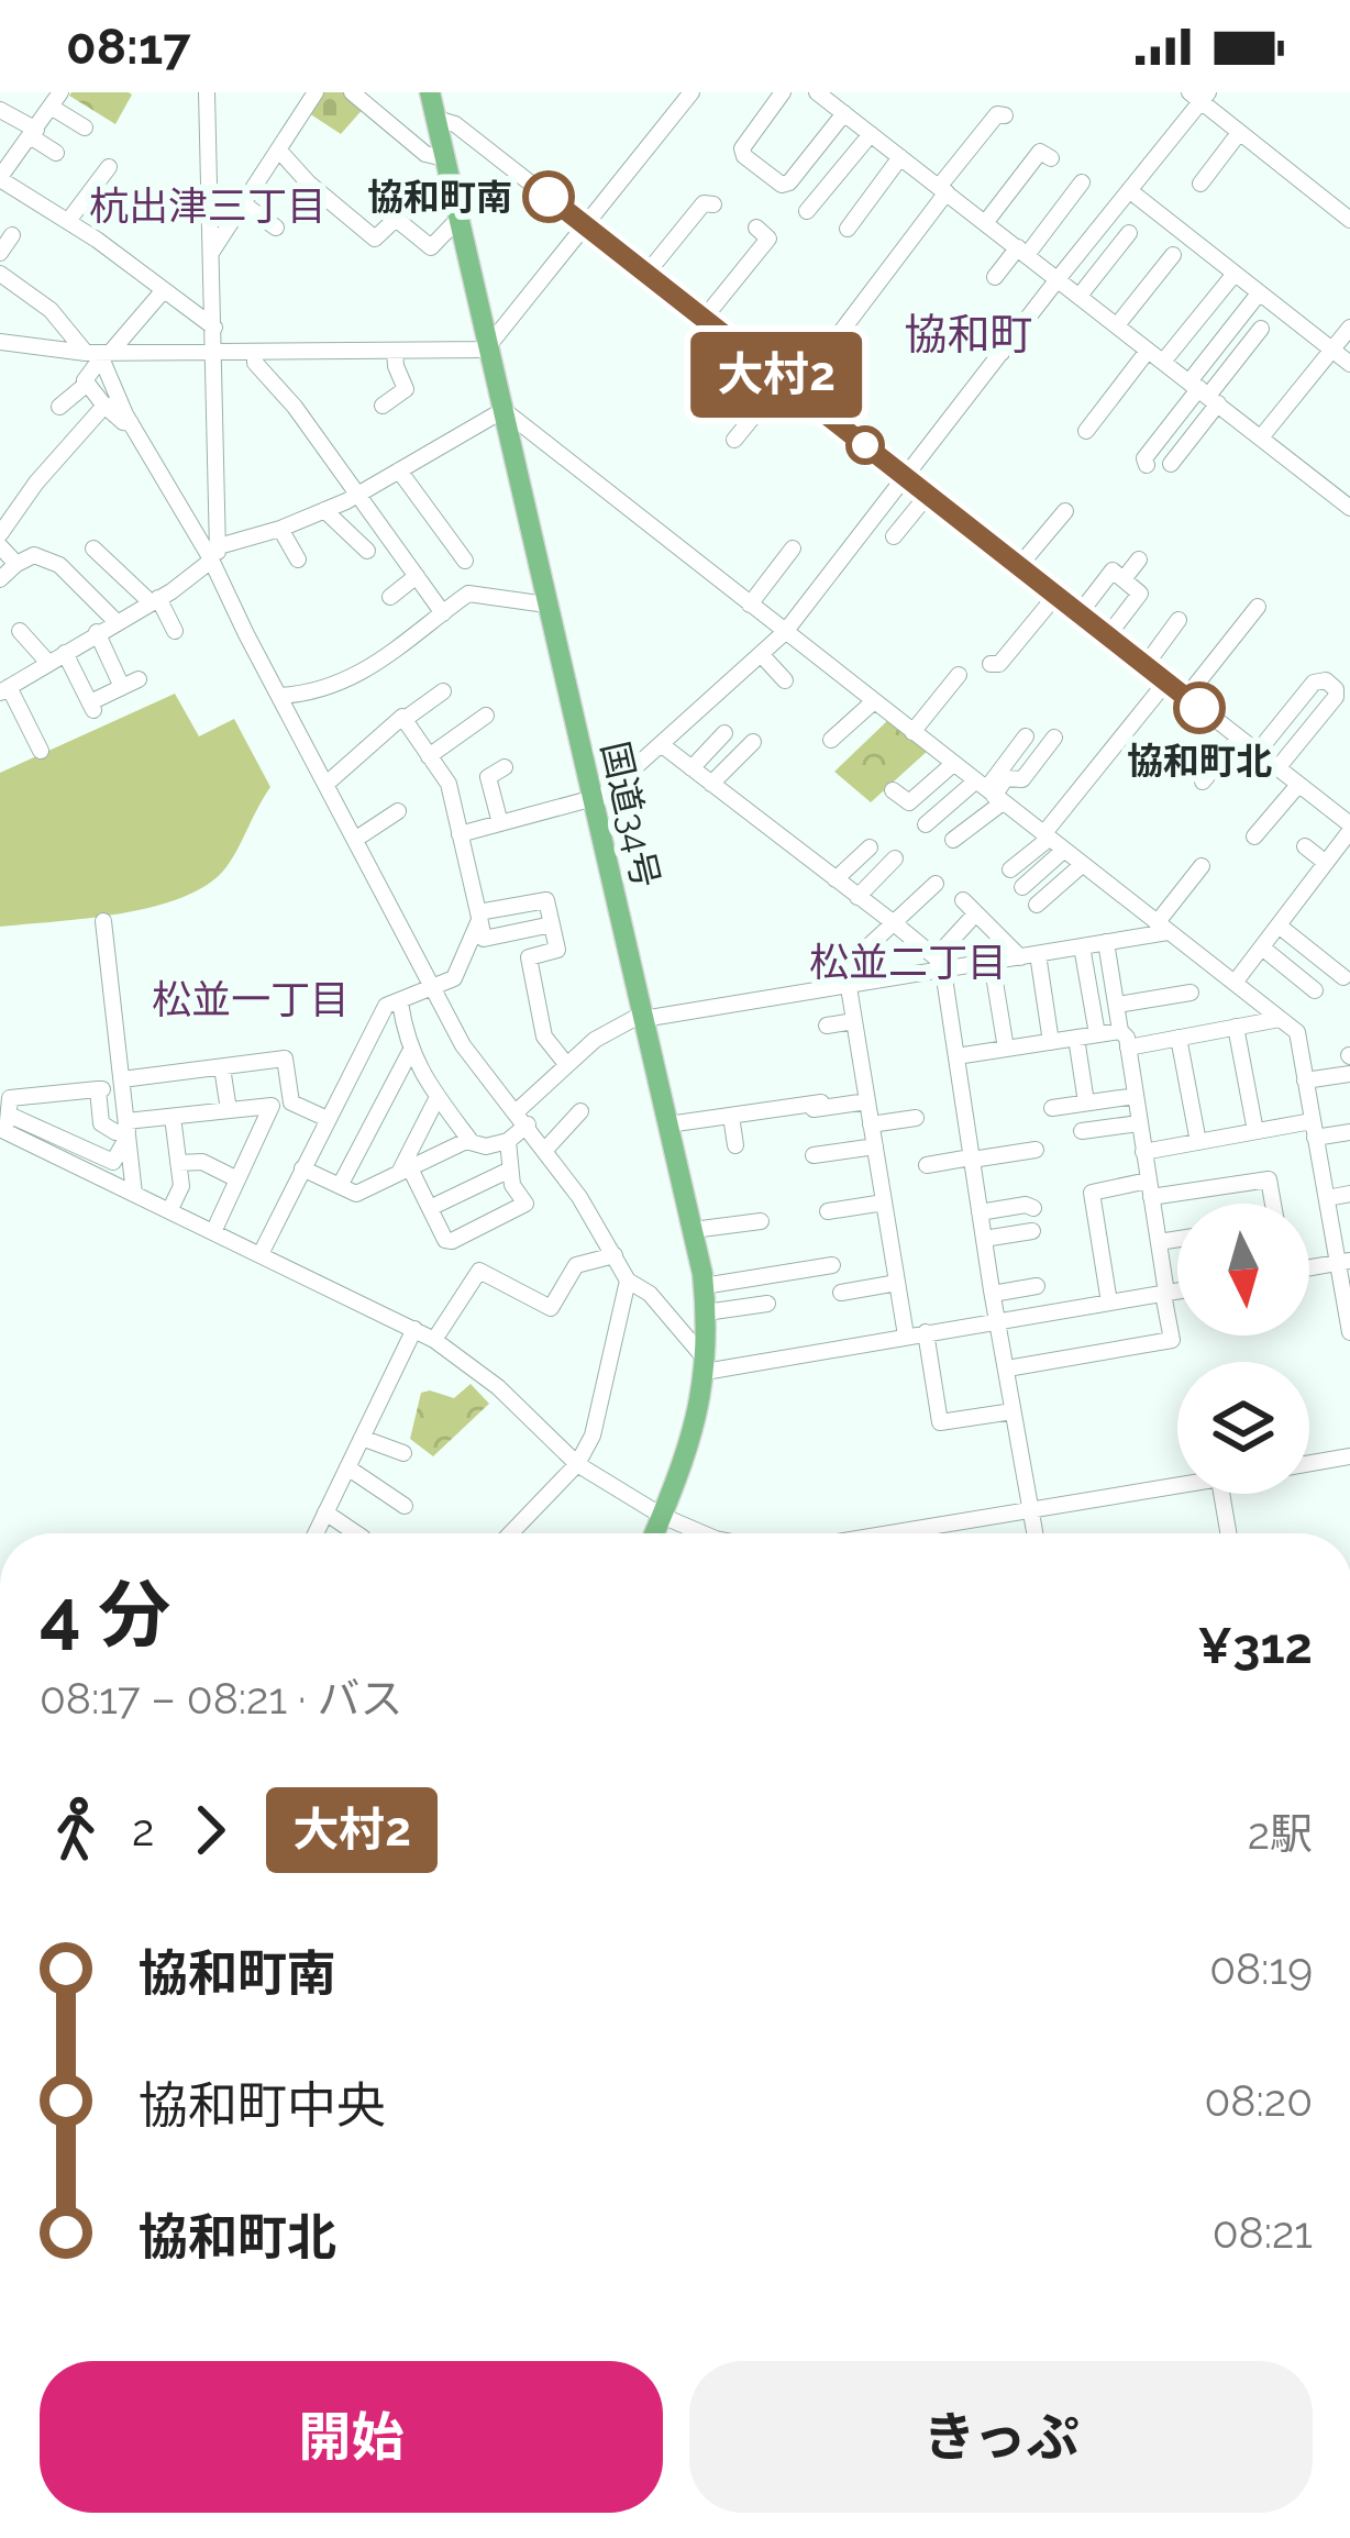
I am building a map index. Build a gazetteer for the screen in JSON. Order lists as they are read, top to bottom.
{
  "streets": {
    "highway": ["国道34号"]
  },
  "districts": [
    "杭出津三丁目",
    "協和町",
    "松並二丁目",
    "松並一丁目"
  ],
  "places": ["協和町南", "協和町北"],
  "lines": ["bus line 大村2"],
  "north": "bottom",
  "page": {
    "status": "08:17",
    "on_map": "大村2",
    "heading": ["4 分", "08:17 – 08:21 · バス", "¥312"],
    "legs": ["2", "大村2", "2駅"],
    "list": [
      {
        "name": "協和町南",
        "value": "08:19"
      },
      {
        "name": "協和町中央",
        "value": "08:20"
      },
      {
        "name": "協和町北",
        "value": "08:21"
      }
    ],
    "buttons": ["開始", "きっぷ"]
  }
}
